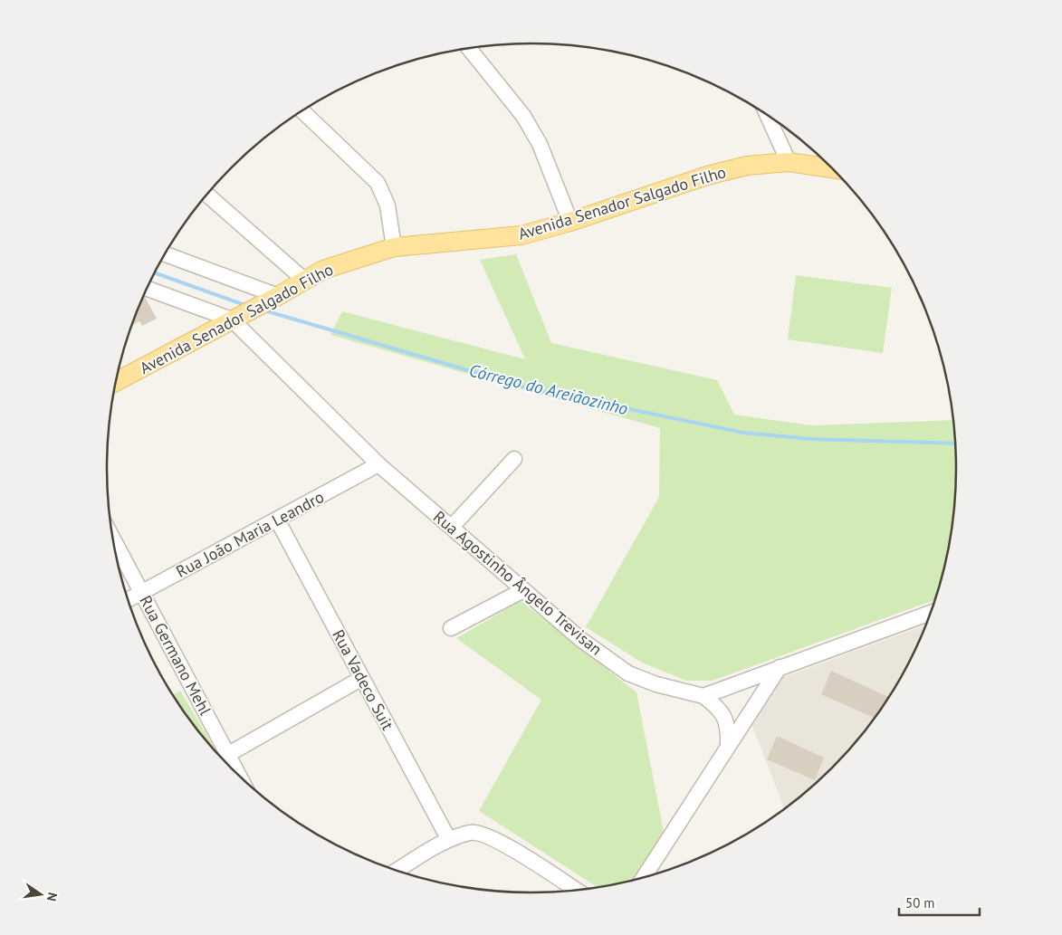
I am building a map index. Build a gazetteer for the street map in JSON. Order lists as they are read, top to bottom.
{
  "streets": {
    "main road": ["Avenida Senador Salgado Filho"],
    "street": [
      "Rua João Maria Leandro",
      "Rua Agostinho Ângelo Trevisan",
      "Rua Germano Mehl",
      "Rua Vadeco Suit"
    ]
  },
  "crossings": [
    ["Avenida Senador Salgado Filho", "Rua Agostinho Ângelo Trevisan"],
    ["Rua João Maria Leandro", "Rua Agostinho Ângelo Trevisan"],
    ["Rua João Maria Leandro", "Rua Germano Mehl"],
    ["Rua João Maria Leandro", "Rua Vadeco Suit"]
  ],
  "water": ["Córrego do Areiãozinho"],
  "scale_bar": "50 m",
  "north": "right"
}
